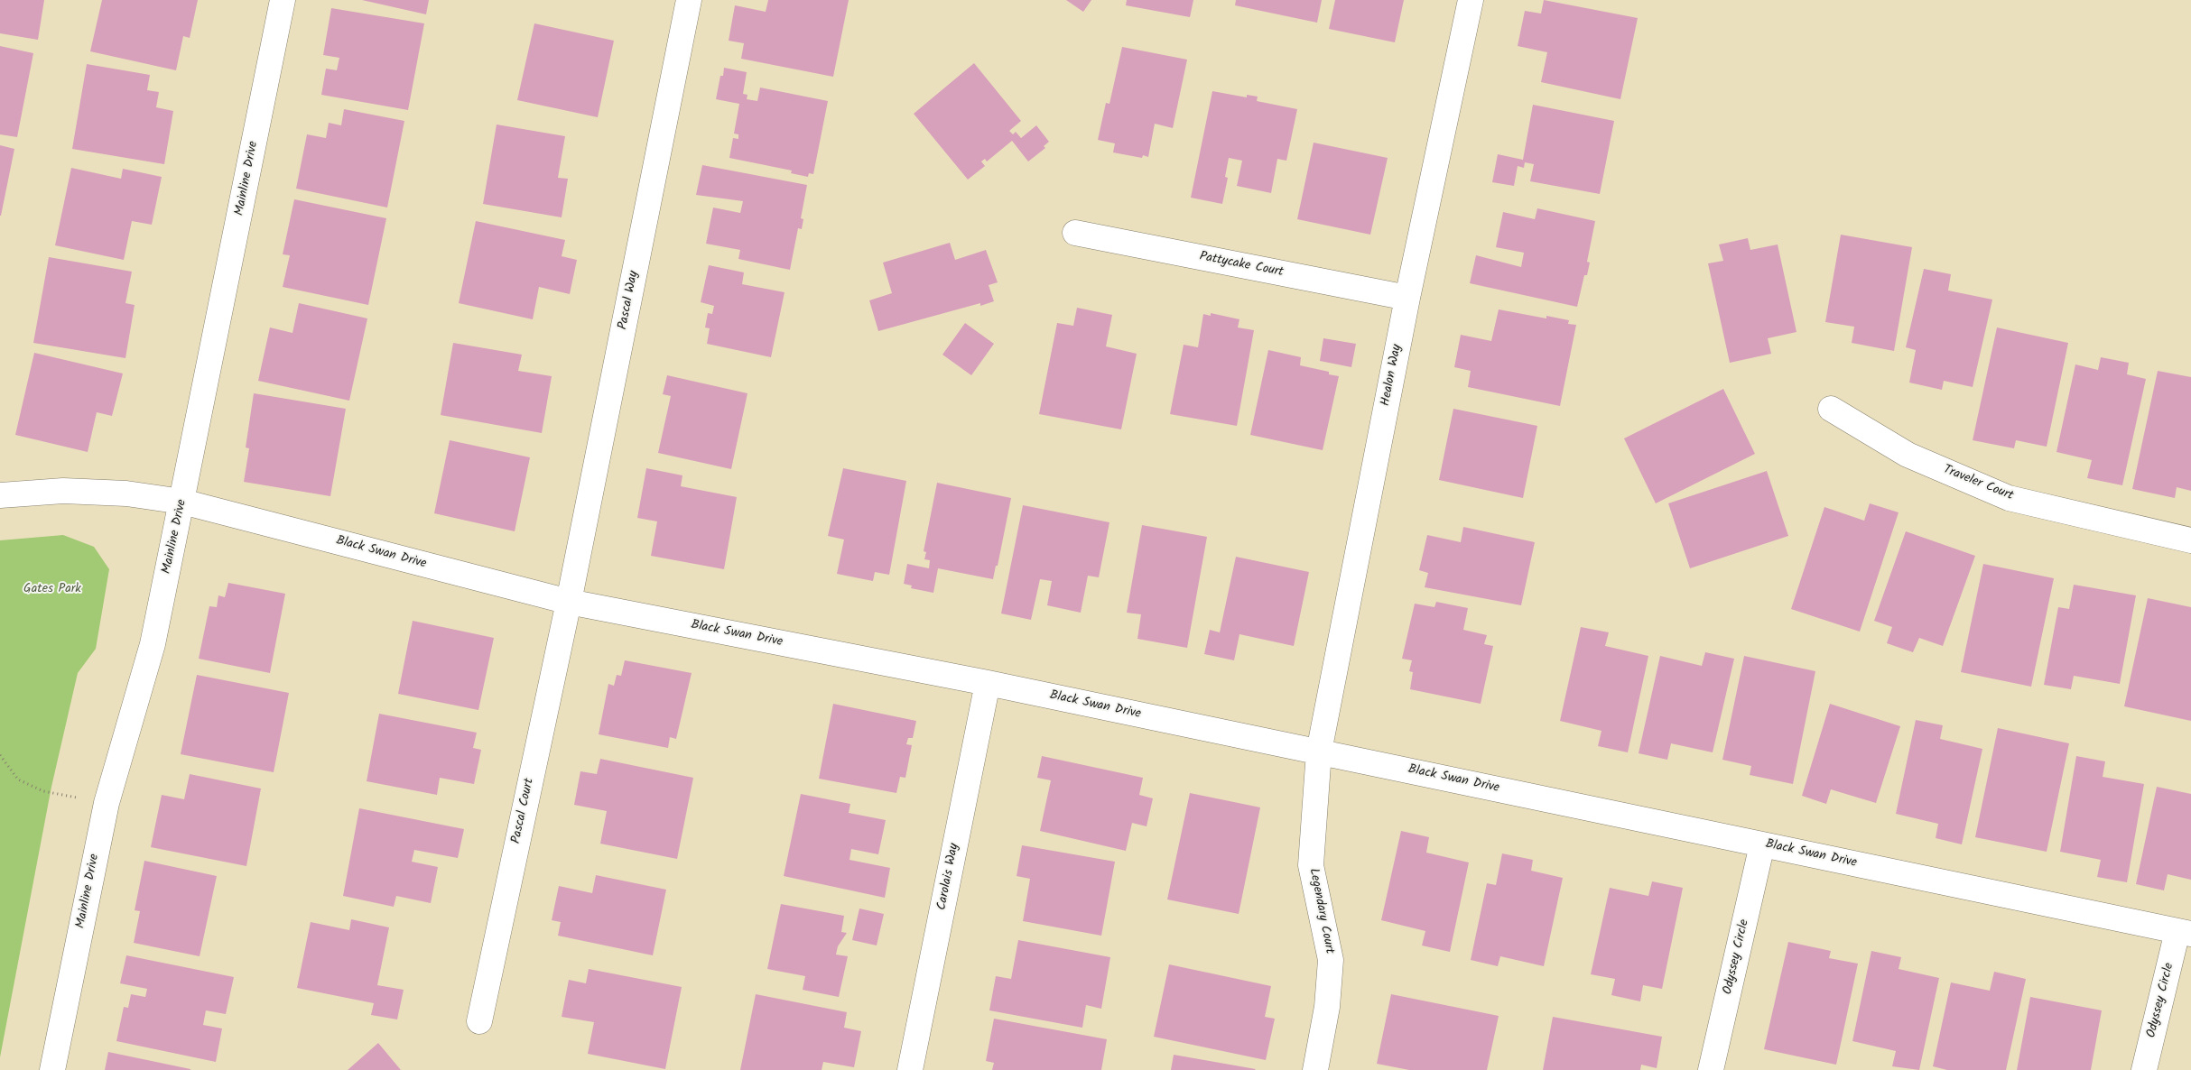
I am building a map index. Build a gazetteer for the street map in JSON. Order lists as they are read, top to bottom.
{
  "streets": {
    "street": [
      "Mainline Drive",
      "Pattycake Court",
      "Pascal Way",
      "Healon Way",
      "Traveler Court",
      "Black Swan Drive",
      "Pascal Court",
      "Carolais Way",
      "Legendary Court",
      "Odyssey Circle"
    ]
  },
  "crossings": [
    ["Mainline Drive", "Black Swan Drive"],
    ["Pattycake Court", "Healon Way"],
    ["Pascal Way", "Black Swan Drive"],
    ["Pascal Way", "Pascal Court"],
    ["Healon Way", "Black Swan Drive"],
    ["Healon Way", "Legendary Court"],
    ["Black Swan Drive", "Pascal Court"],
    ["Black Swan Drive", "Carolais Way"],
    ["Black Swan Drive", "Legendary Court"],
    ["Black Swan Drive", "Odyssey Circle"]
  ],
  "parks": ["Gates Park"]
}
